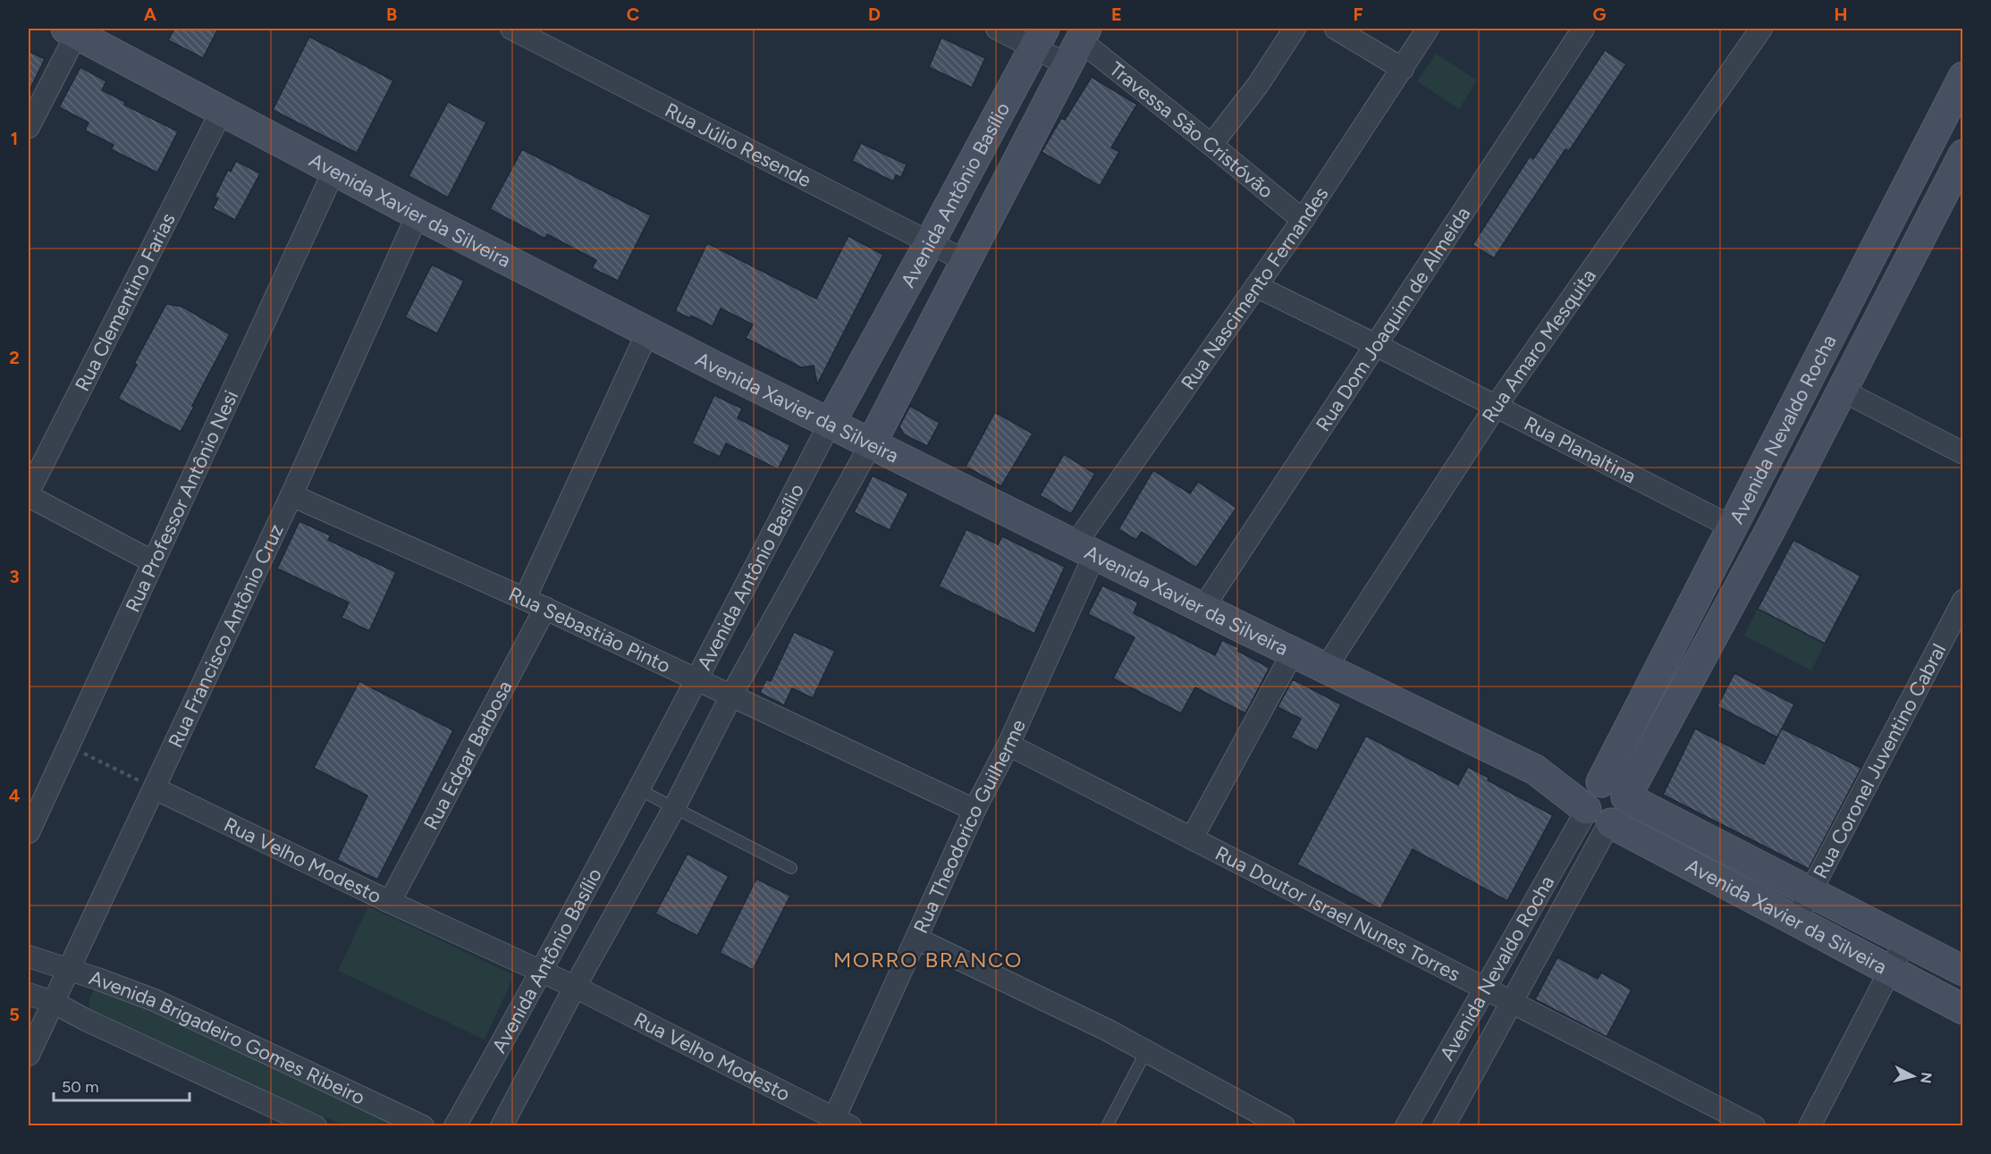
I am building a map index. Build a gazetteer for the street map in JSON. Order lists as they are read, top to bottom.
{
  "streets": {
    "main road": ["Avenida Antônio Basílio", "Avenida Xavier da Silveira", "Avenida Nevaldo Rocha"],
    "street": [
      "Travessa São Cristóvão",
      "Rua Júlio Resende",
      "Rua Nascimento Fernandes",
      "Rua Clementino Farias",
      "Rua Dom Joaquim de Almeida",
      "Rua Amaro Mesquita",
      "Rua Planaltina",
      "Rua Professor Antônio Nesi",
      "Rua Sebastião Pinto",
      "Rua Francisco Antônio Cruz",
      "Rua Edgar Barbosa",
      "Rua Coronel Juventino Cabral",
      "Rua Theodorico Guilherme",
      "Rua Velho Modesto",
      "Rua Doutor Israel Nunes Torres",
      "Avenida Brigadeiro Gomes Ribeiro"
    ]
  },
  "crossings": [
    ["Travessa São Cristóvão", "Avenida Antônio Basílio"],
    ["Travessa São Cristóvão", "Rua Nascimento Fernandes"],
    ["Rua Júlio Resende", "Avenida Antônio Basílio"],
    ["Avenida Antônio Basílio", "Avenida Xavier da Silveira"],
    ["Avenida Antônio Basílio", "Rua Sebastião Pinto"],
    ["Avenida Antônio Basílio", "Rua Velho Modesto"],
    ["Avenida Xavier da Silveira", "Rua Nascimento Fernandes"],
    ["Avenida Xavier da Silveira", "Rua Clementino Farias"],
    ["Avenida Xavier da Silveira", "Rua Dom Joaquim de Almeida"],
    ["Avenida Xavier da Silveira", "Rua Amaro Mesquita"],
    ["Avenida Xavier da Silveira", "Avenida Nevaldo Rocha"],
    ["Avenida Xavier da Silveira", "Rua Professor Antônio Nesi"],
    ["Avenida Xavier da Silveira", "Rua Francisco Antônio Cruz"],
    ["Avenida Xavier da Silveira", "Rua Coronel Juventino Cabral"],
    ["Avenida Xavier da Silveira", "Rua Theodorico Guilherme"],
    ["Rua Nascimento Fernandes", "Rua Planaltina"],
    ["Rua Nascimento Fernandes", "Rua Theodorico Guilherme"],
    ["Rua Dom Joaquim de Almeida", "Rua Planaltina"],
    ["Rua Amaro Mesquita", "Rua Planaltina"],
    ["Avenida Nevaldo Rocha", "Rua Planaltina"],
    ["Avenida Nevaldo Rocha", "Rua Doutor Israel Nunes Torres"],
    ["Rua Sebastião Pinto", "Rua Francisco Antônio Cruz"],
    ["Rua Sebastião Pinto", "Rua Edgar Barbosa"],
    ["Rua Sebastião Pinto", "Rua Theodorico Guilherme"],
    ["Rua Francisco Antônio Cruz", "Rua Velho Modesto"],
    ["Rua Francisco Antônio Cruz", "Avenida Brigadeiro Gomes Ribeiro"],
    ["Rua Edgar Barbosa", "Rua Velho Modesto"],
    ["Rua Theodorico Guilherme", "Rua Velho Modesto"],
    ["Rua Theodorico Guilherme", "Rua Doutor Israel Nunes Torres"]
  ],
  "districts": ["MORRO BRANCO"],
  "scale_bar": "50 m",
  "north": "right",
  "grid": {
    "columns": [
      "A",
      "B",
      "C",
      "D",
      "E",
      "F",
      "G",
      "H"
    ],
    "rows": [
      "1",
      "2",
      "3",
      "4",
      "5"
    ]
  }
}
